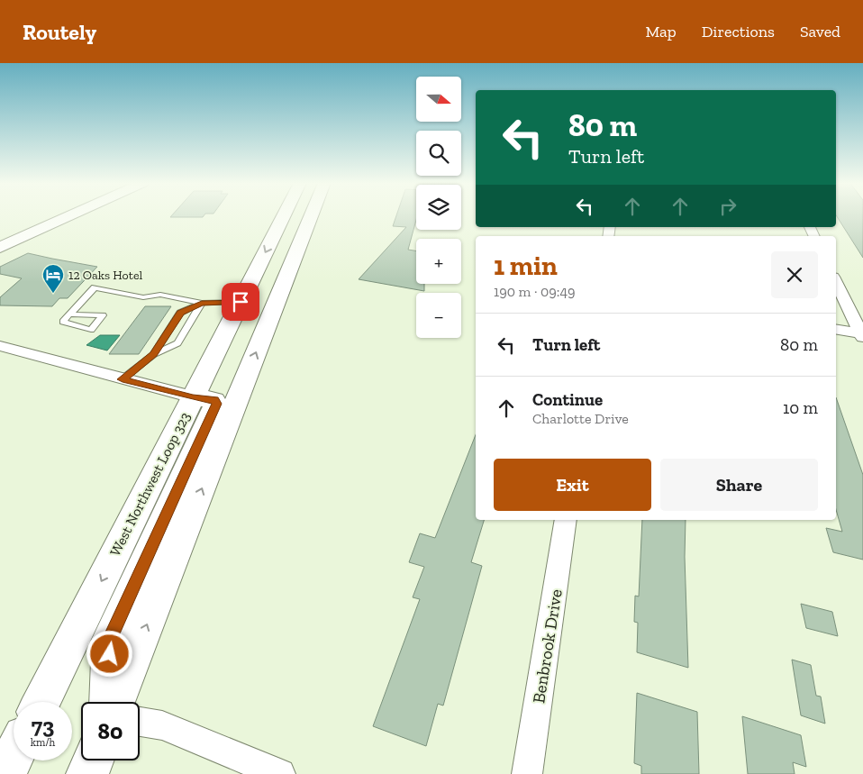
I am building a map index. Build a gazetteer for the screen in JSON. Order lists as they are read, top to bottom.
{
  "streets": {
    "main road": ["West Northwest Loop 323"],
    "street": ["Benbrook Drive"]
  },
  "places": {
    "hotel": ["12 Oaks Hotel"]
  },
  "north": "right",
  "page": {
    "header": "Routely",
    "nav": ["Map", "Directions", "Saved"],
    "map_buttons": ["+", "−"],
    "turn": ["80 m", "Turn left"],
    "heading": ["1 min", "190 m · 09:49"],
    "list": [
      {
        "name": "Turn left",
        "value": "80 m"
      },
      {
        "name": "Continue",
        "note": "Charlotte Drive",
        "value": "10 m"
      }
    ],
    "buttons": ["Exit", "Share"],
    "speed": "73 km/h",
    "limit": "80"
  }
}
